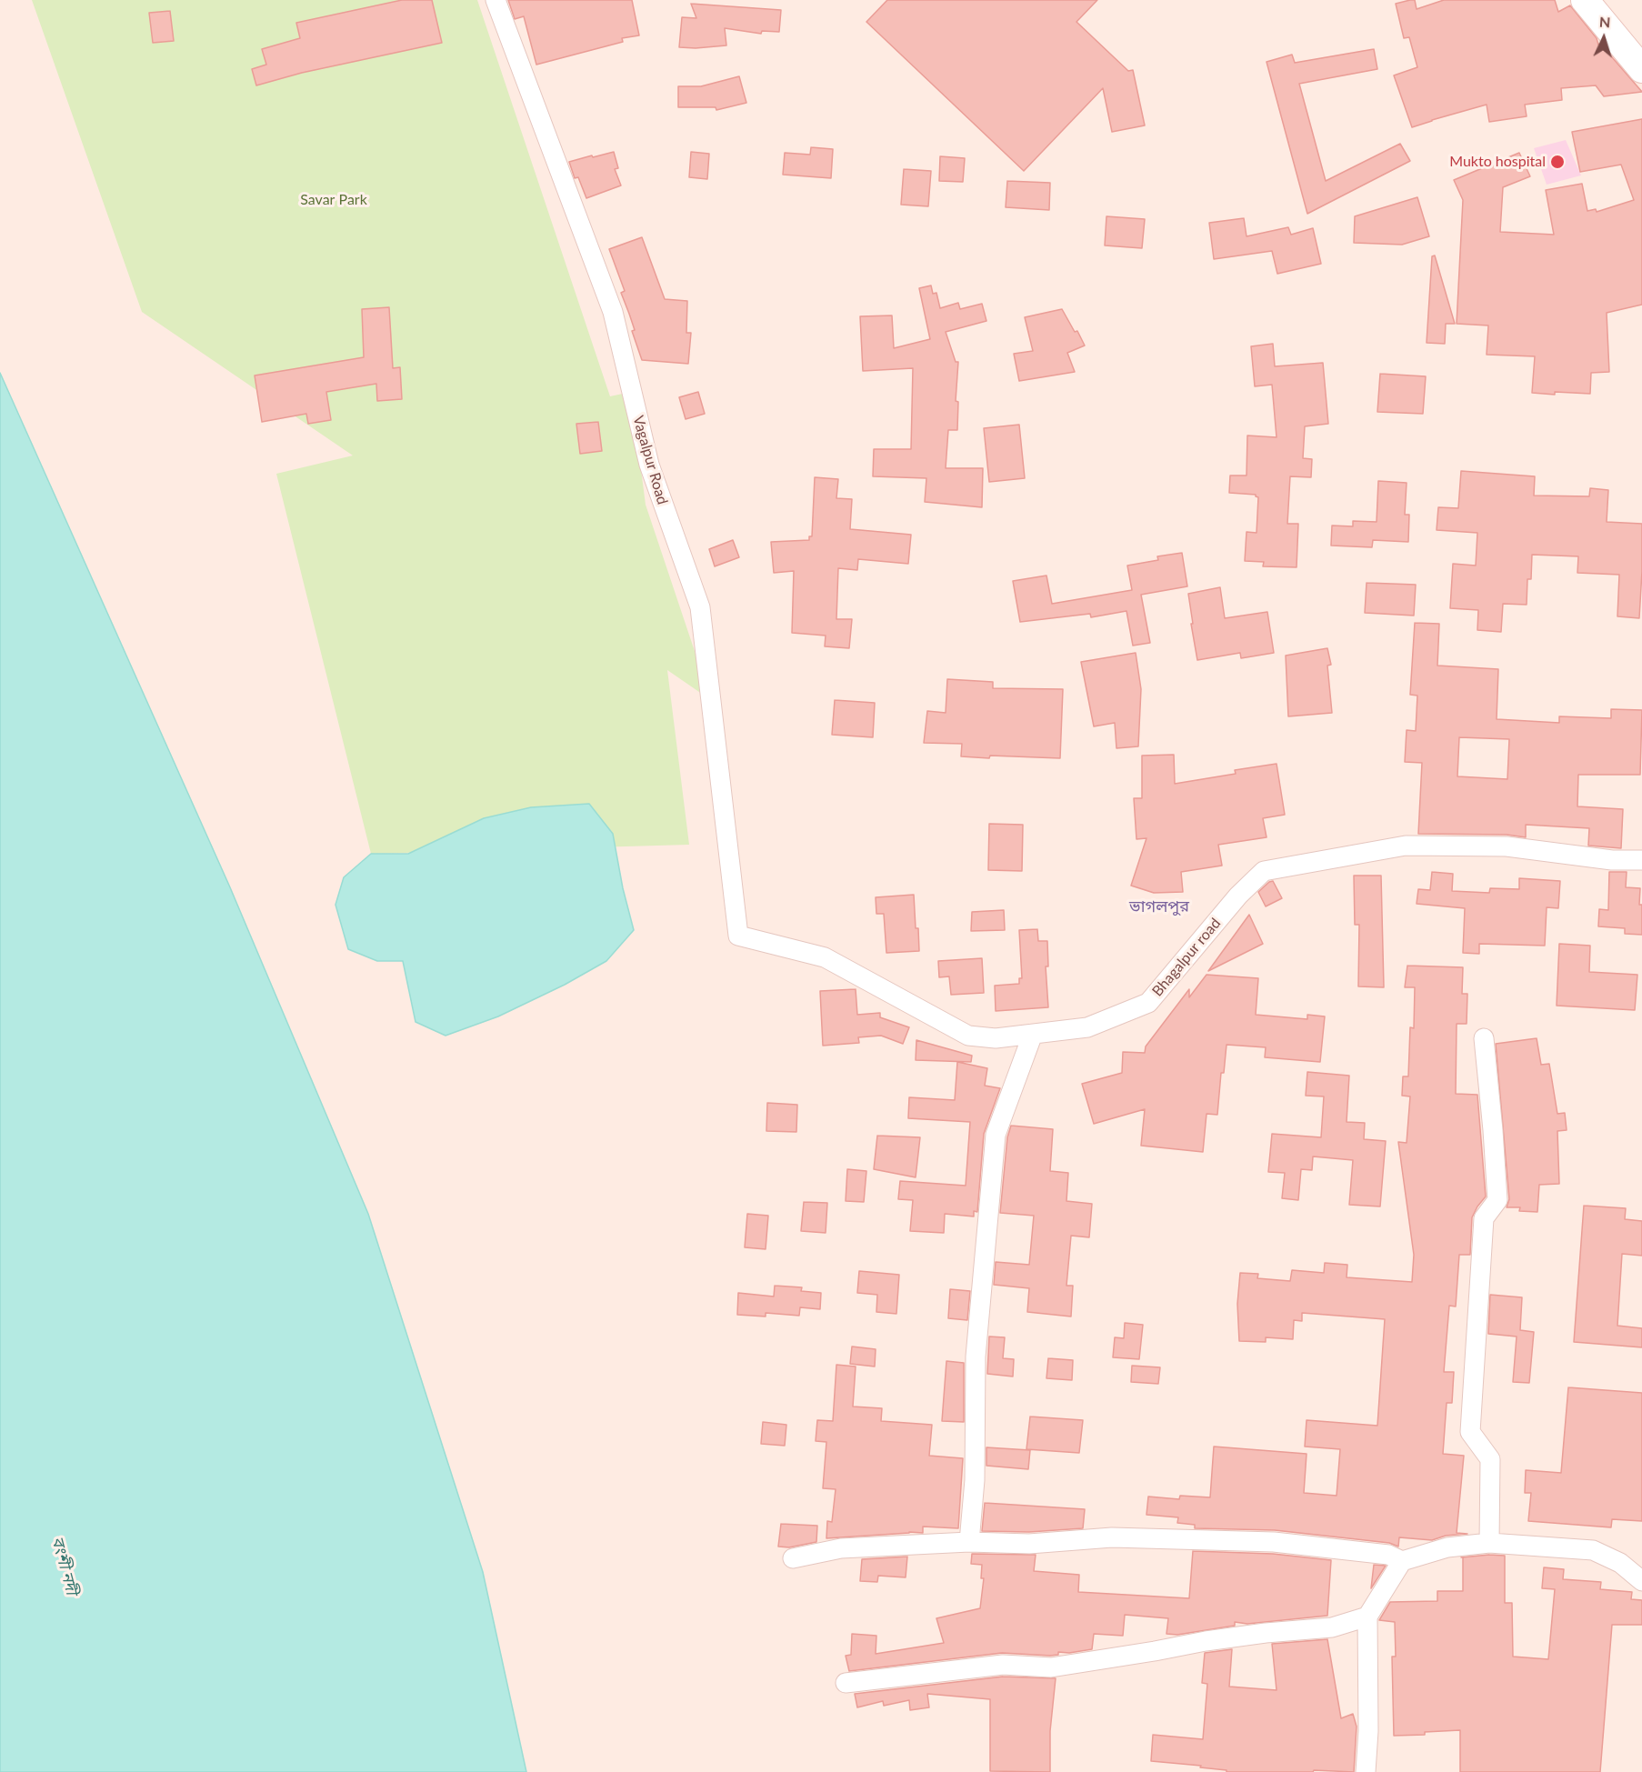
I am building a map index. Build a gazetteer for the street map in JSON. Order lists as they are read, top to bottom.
{
  "streets": {
    "street": ["Vagalpur Road", "Bhagalpur road"]
  },
  "crossings": [
    ["Vagalpur Road", "Bhagalpur road"]
  ],
  "districts": ["ভাগলপুর"],
  "water": ["বংশী নদী"],
  "parks": ["Savar Park"],
  "places": ["Mukto hospital"],
  "north": "top"
}
